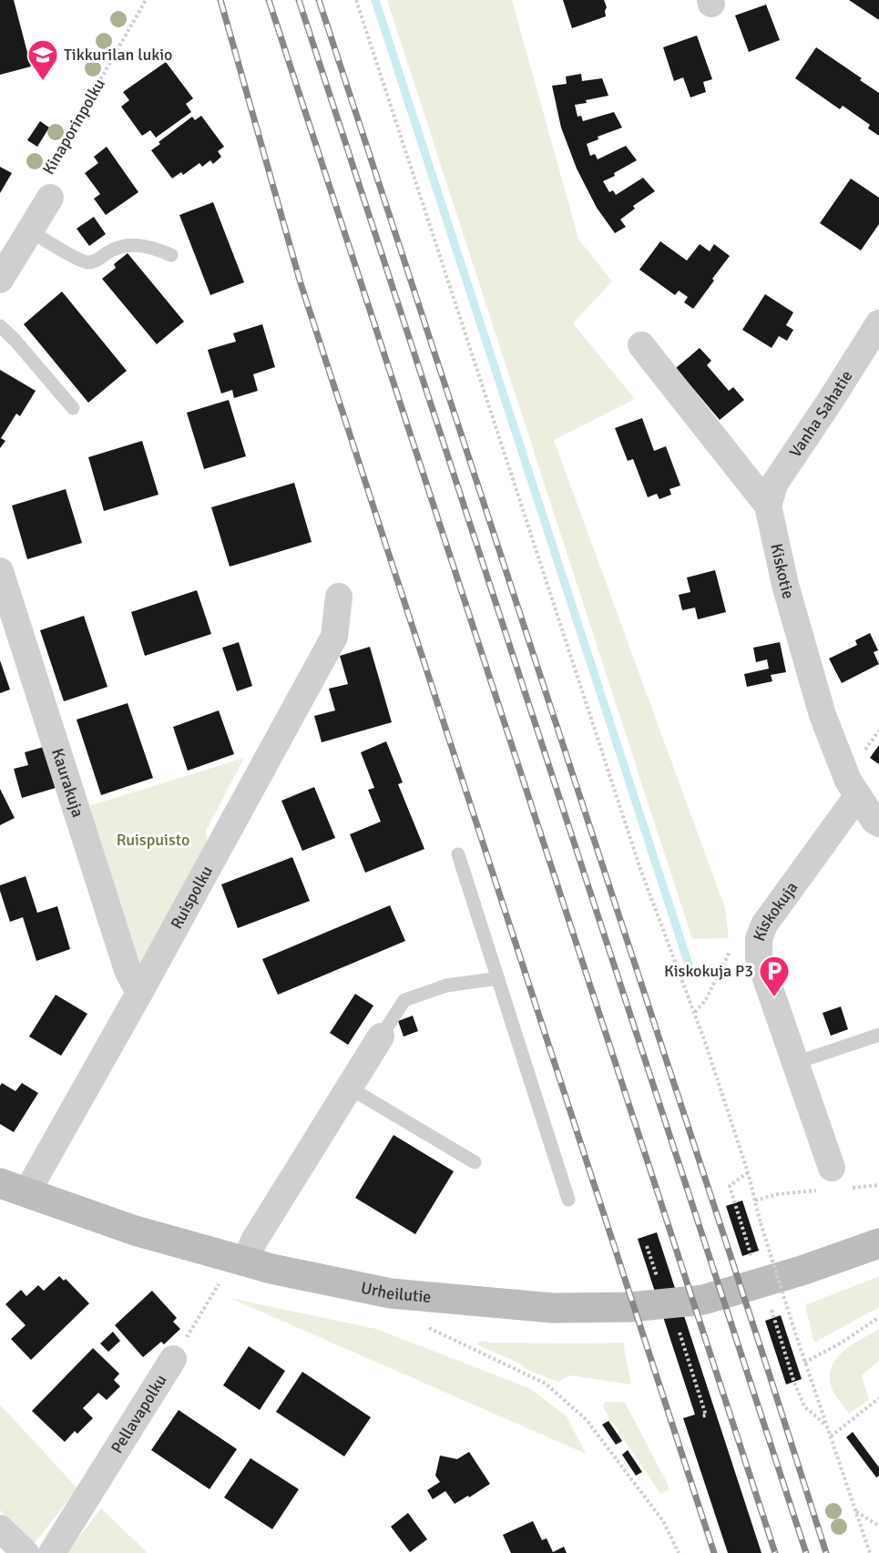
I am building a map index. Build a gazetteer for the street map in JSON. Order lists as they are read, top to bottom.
{
  "streets": {
    "main road": ["Urheilutie"],
    "street": [
      "Vanha Sahatie",
      "Kiskotie",
      "Kaurakuja",
      "Ruispolku",
      "Kiskokuja",
      "Pellavapolku"
    ],
    "path": ["Kinaporinpolku"]
  },
  "crossings": [
    ["Vanha Sahatie", "Kiskotie"],
    ["Kiskotie", "Kiskokuja"],
    ["Kaurakuja", "Ruispolku"],
    ["Ruispolku", "Urheilutie"]
  ],
  "parks": ["Ruispuisto"],
  "places": {
    "school or university": ["Tikkurilan lukio"],
    "parking": ["Kiskokuja P3"]
  }
}
